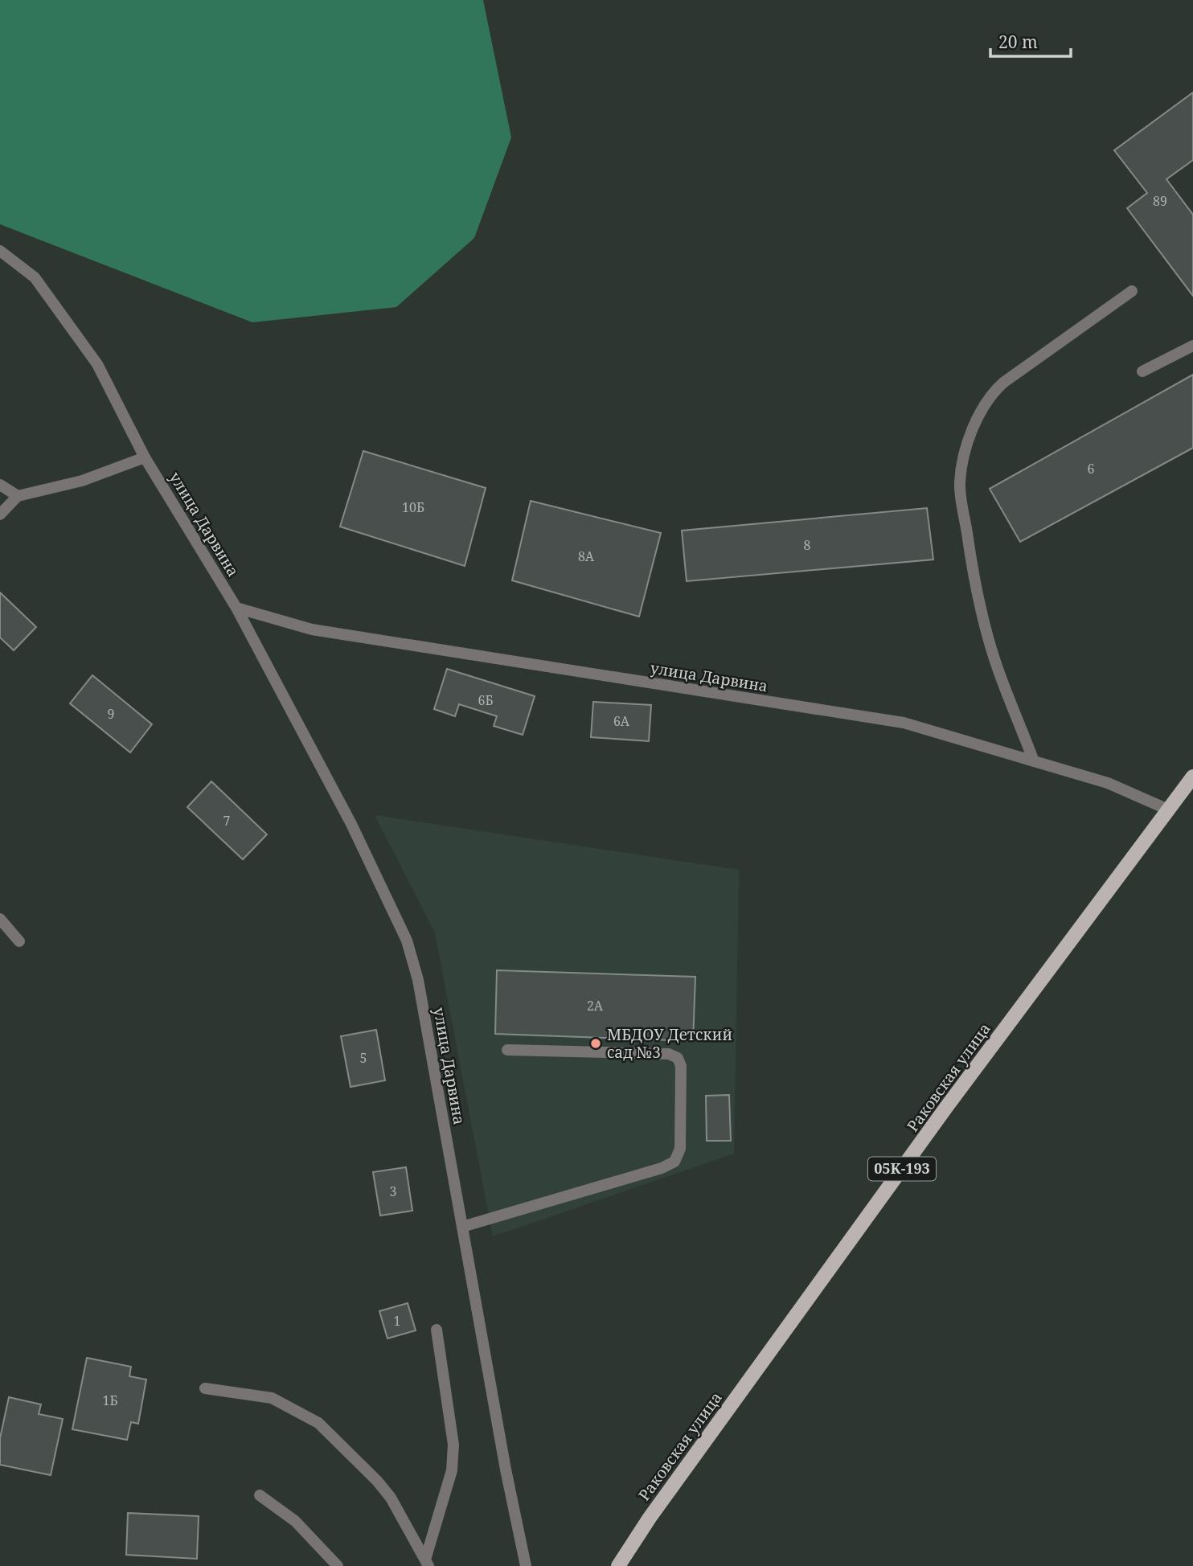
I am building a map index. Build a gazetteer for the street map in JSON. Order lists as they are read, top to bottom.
{
  "streets": {
    "main road": ["Раковская улица", "05К-193"],
    "street": ["улица Дарвина"]
  },
  "crossings": [
    ["улица Дарвина", "Раковская улица"]
  ],
  "places": ["МБДОУ Детский сад №3"],
  "house_numbers": [
    "89",
    "6",
    "10Б",
    "8",
    "8А",
    "6Б",
    "9",
    "6А",
    "7",
    "2А",
    "5",
    "3",
    "1",
    "1Б"
  ],
  "scale_bar": "20 m"
}
